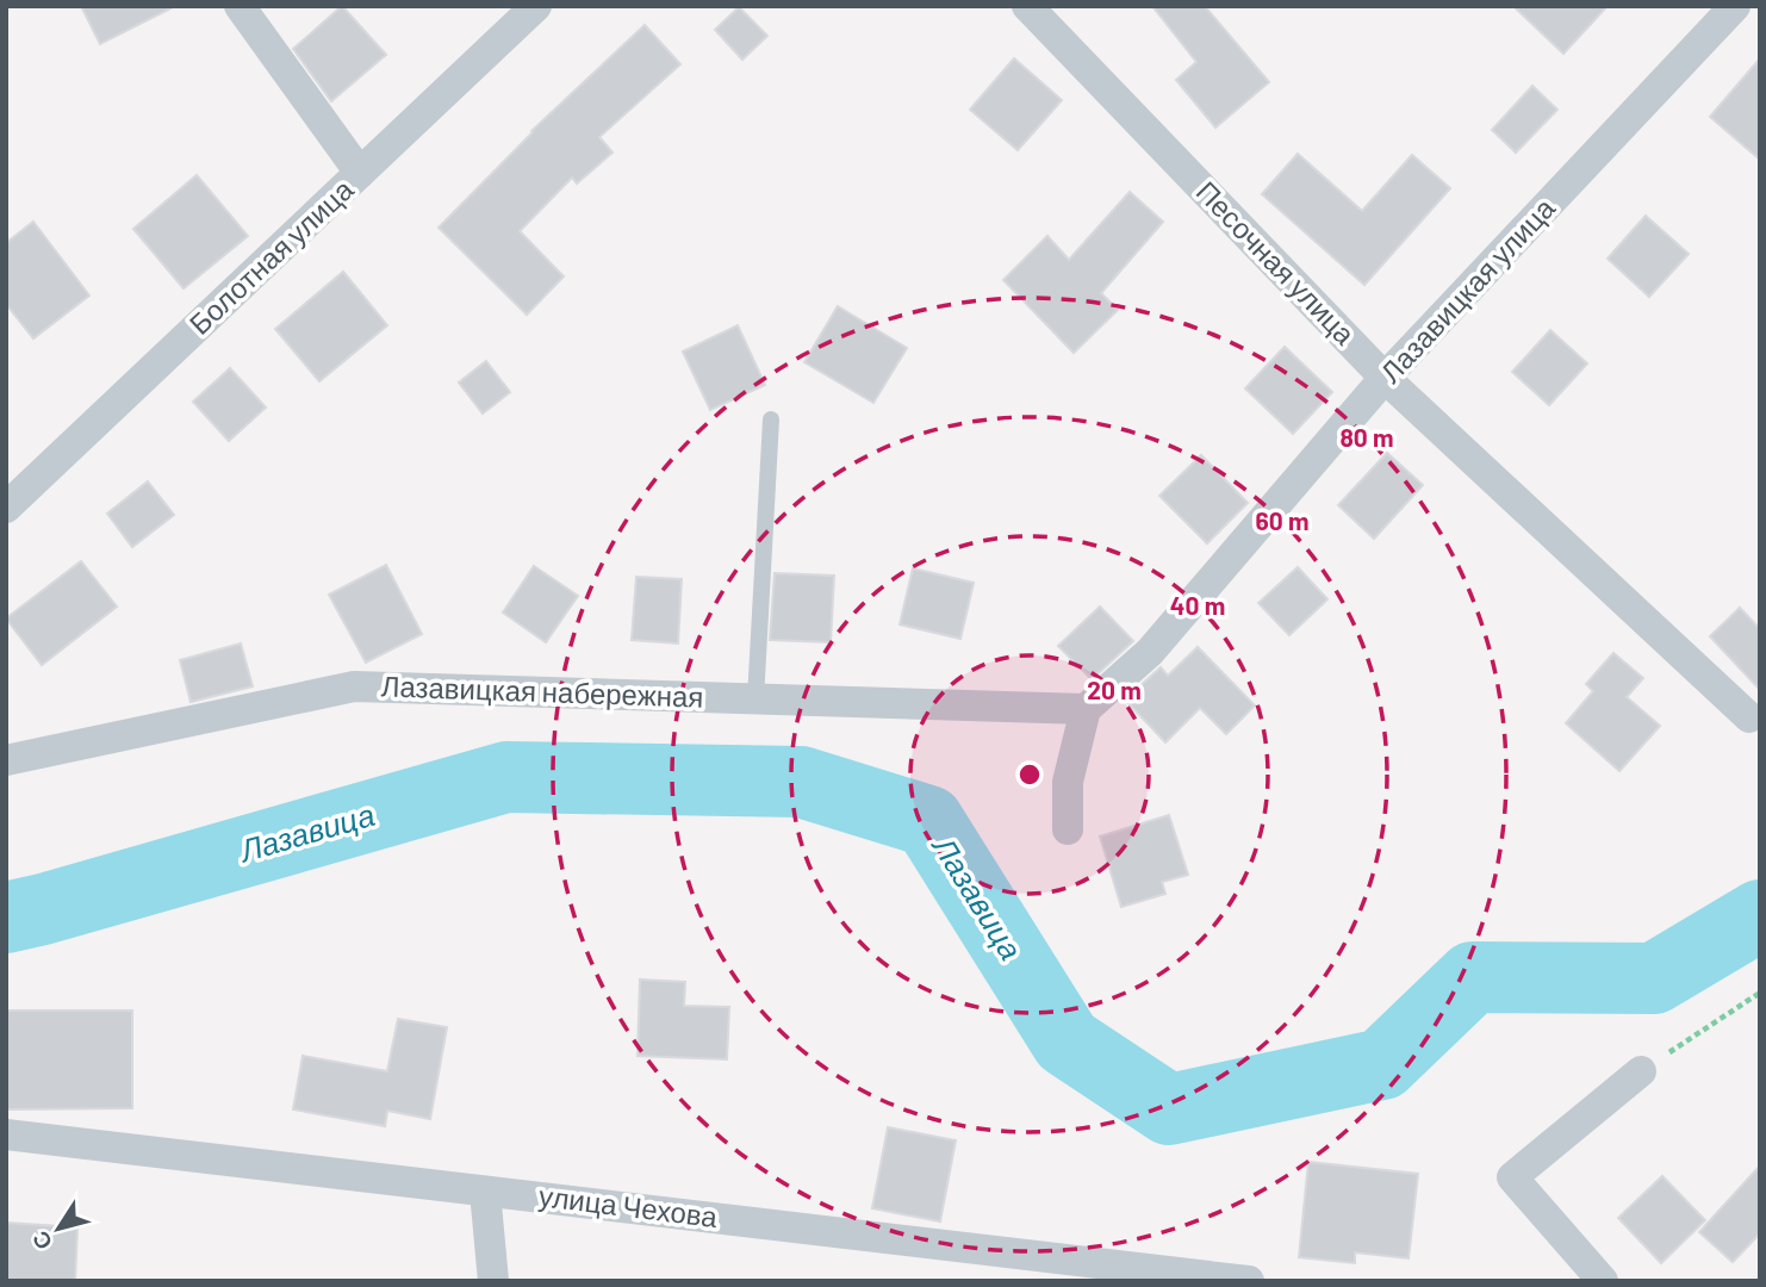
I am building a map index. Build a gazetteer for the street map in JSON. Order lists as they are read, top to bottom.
{
  "streets": {
    "street": [
      "Болотная улица",
      "Песочная улица",
      "Лазавицкая улица",
      "Лазавицкая набережная",
      "улица Чехова"
    ]
  },
  "crossings": [
    ["Песочная улица", "Лазавицкая улица"],
    ["Лазавицкая улица", "Лазавицкая набережная"]
  ],
  "water": ["Лазавица"],
  "north": "bottom left",
  "rings": [
    "80 m",
    "60 m",
    "40 m",
    "20 m"
  ]
}
